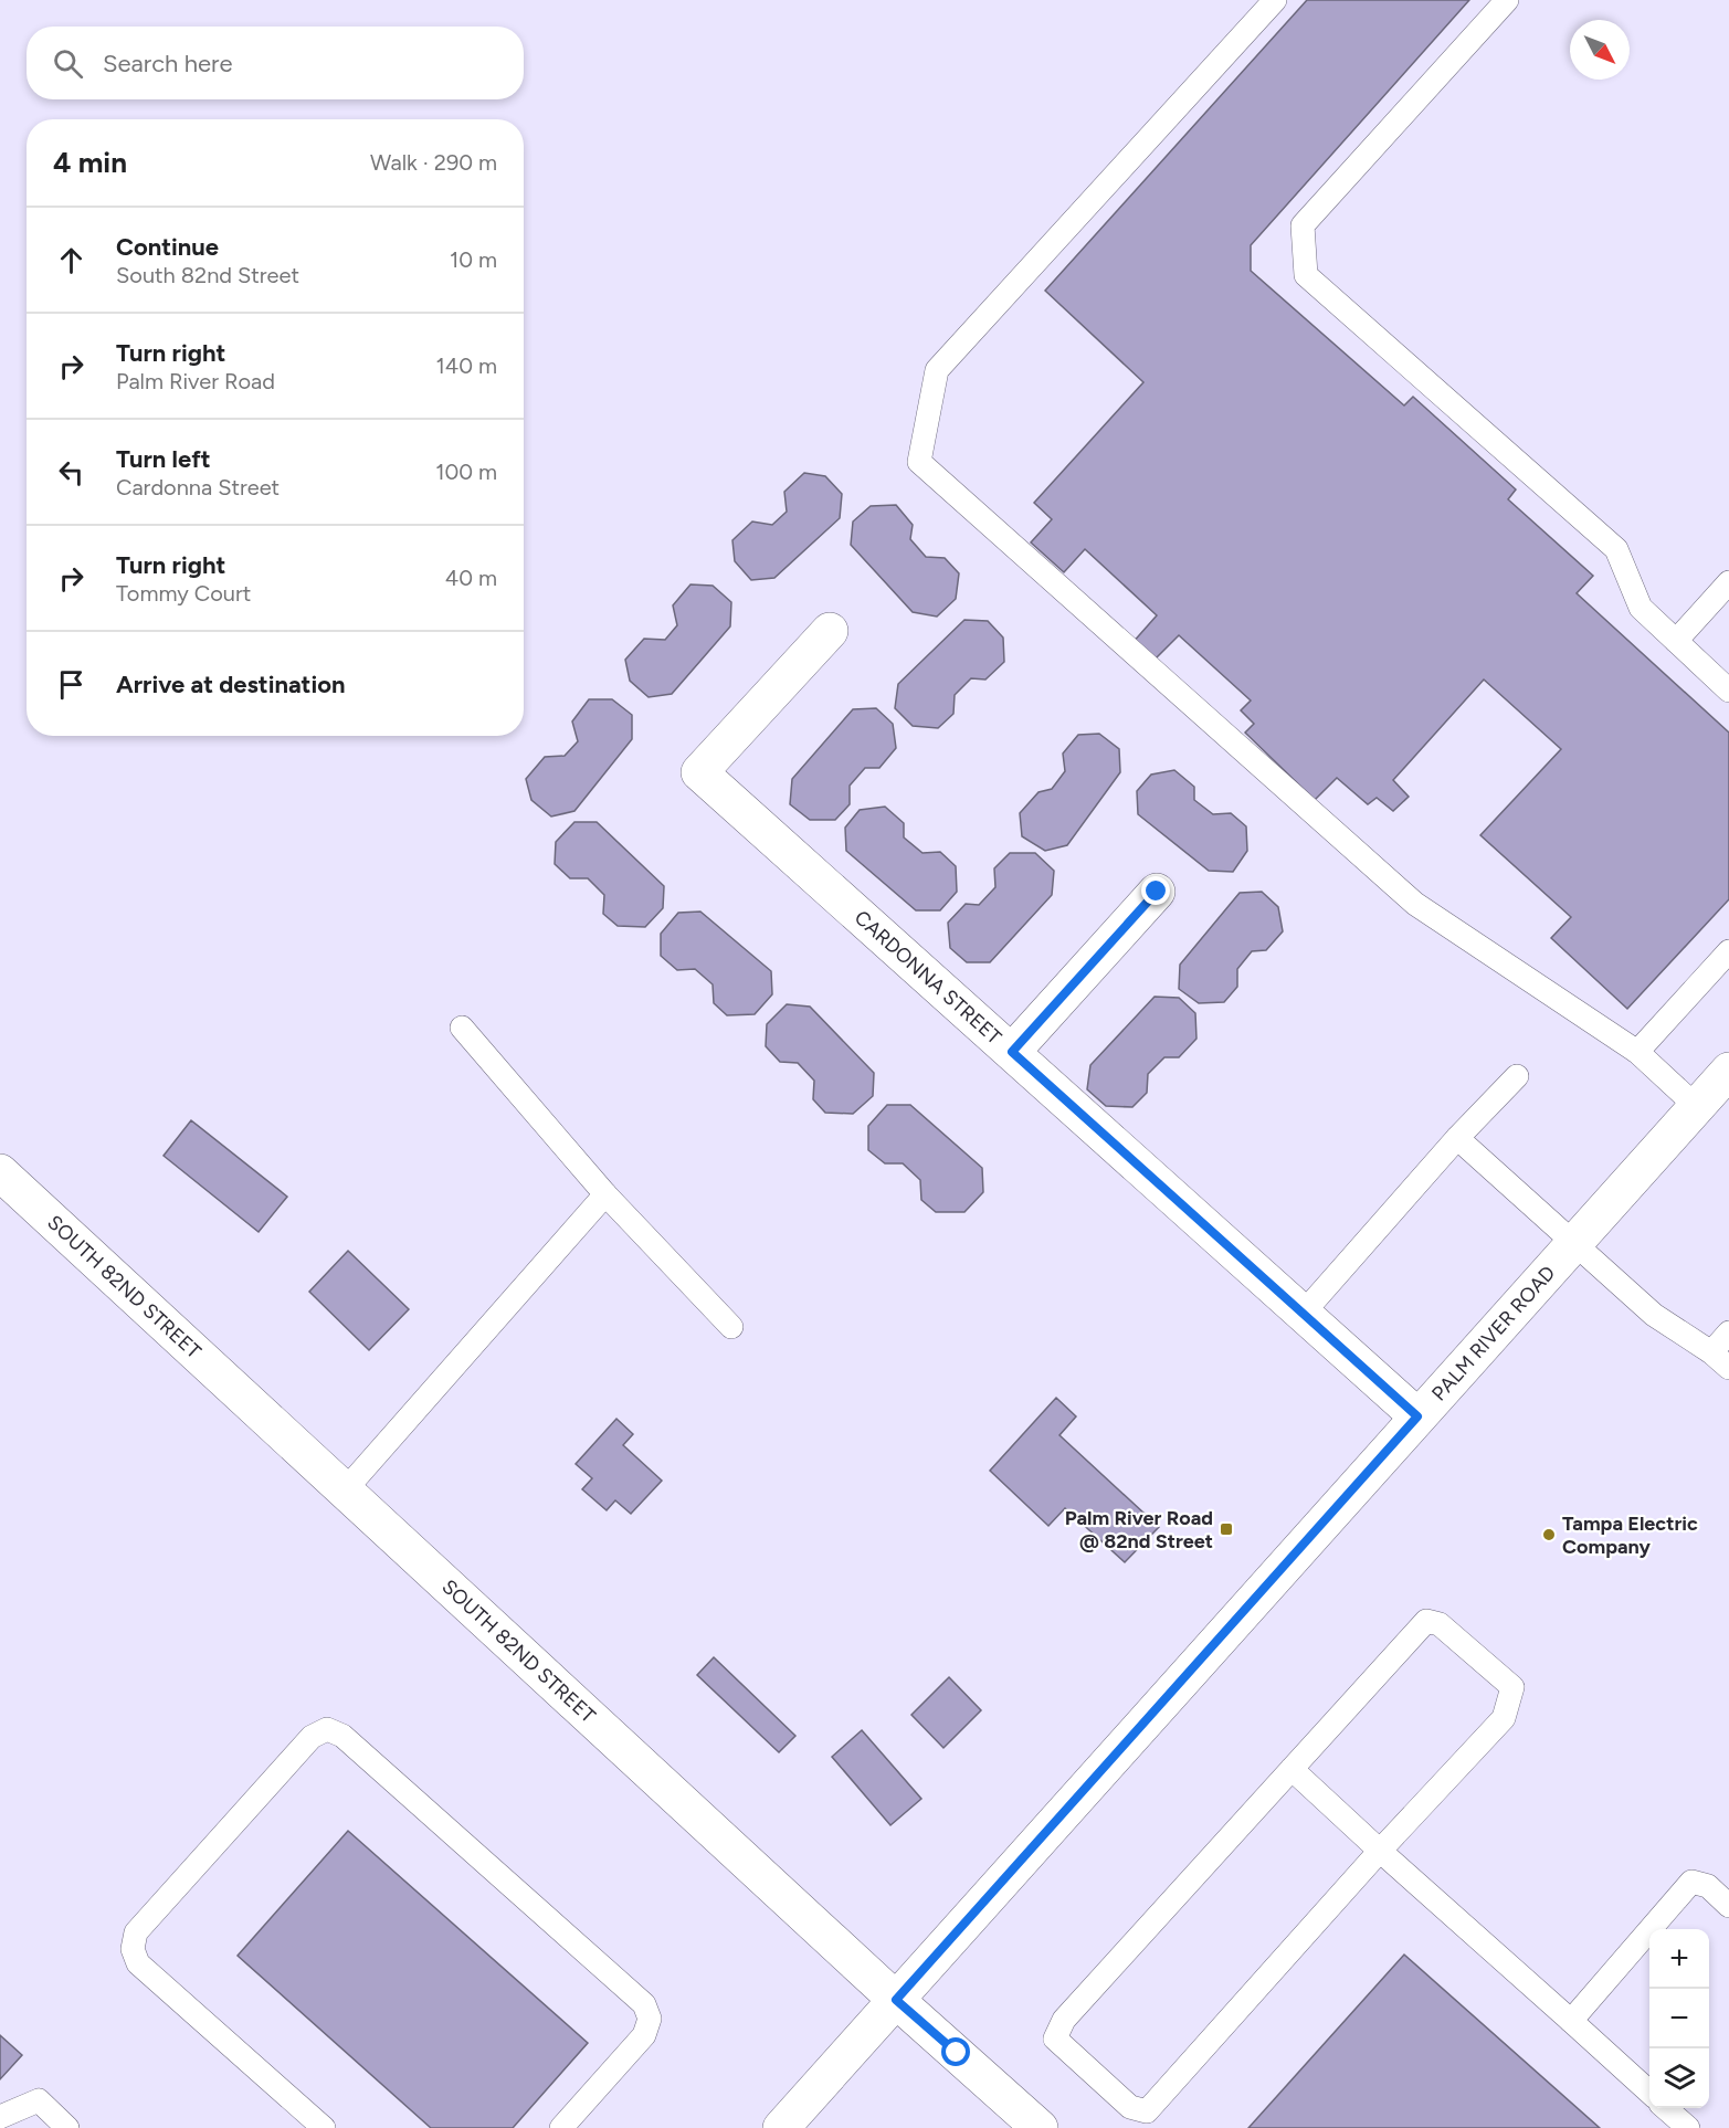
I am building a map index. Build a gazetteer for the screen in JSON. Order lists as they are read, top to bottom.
{
  "streets": {
    "street": ["CARDONNA STREET", "SOUTH 82ND STREET", "PALM RIVER ROAD"]
  },
  "crossings": [
    ["CARDONNA STREET", "PALM RIVER ROAD"],
    ["SOUTH 82ND STREET", "PALM RIVER ROAD"]
  ],
  "places": {
    "transit": ["Palm River Road @ 82nd Street"],
    "other": ["Tampa Electric Company"]
  },
  "north": "bottom right",
  "page": {
    "search": "Search here",
    "heading": ["4 min", "Walk · 290 m"],
    "list": [
      ["Continue", "South 82nd Street", "10 m"],
      ["Turn right", "Palm River Road", "140 m"],
      ["Turn left", "Cardonna Street", "100 m"],
      ["Turn right", "Tommy Court", "40 m"],
      "Arrive at destination"
    ],
    "map_buttons": ["+", "−"]
  }
}
